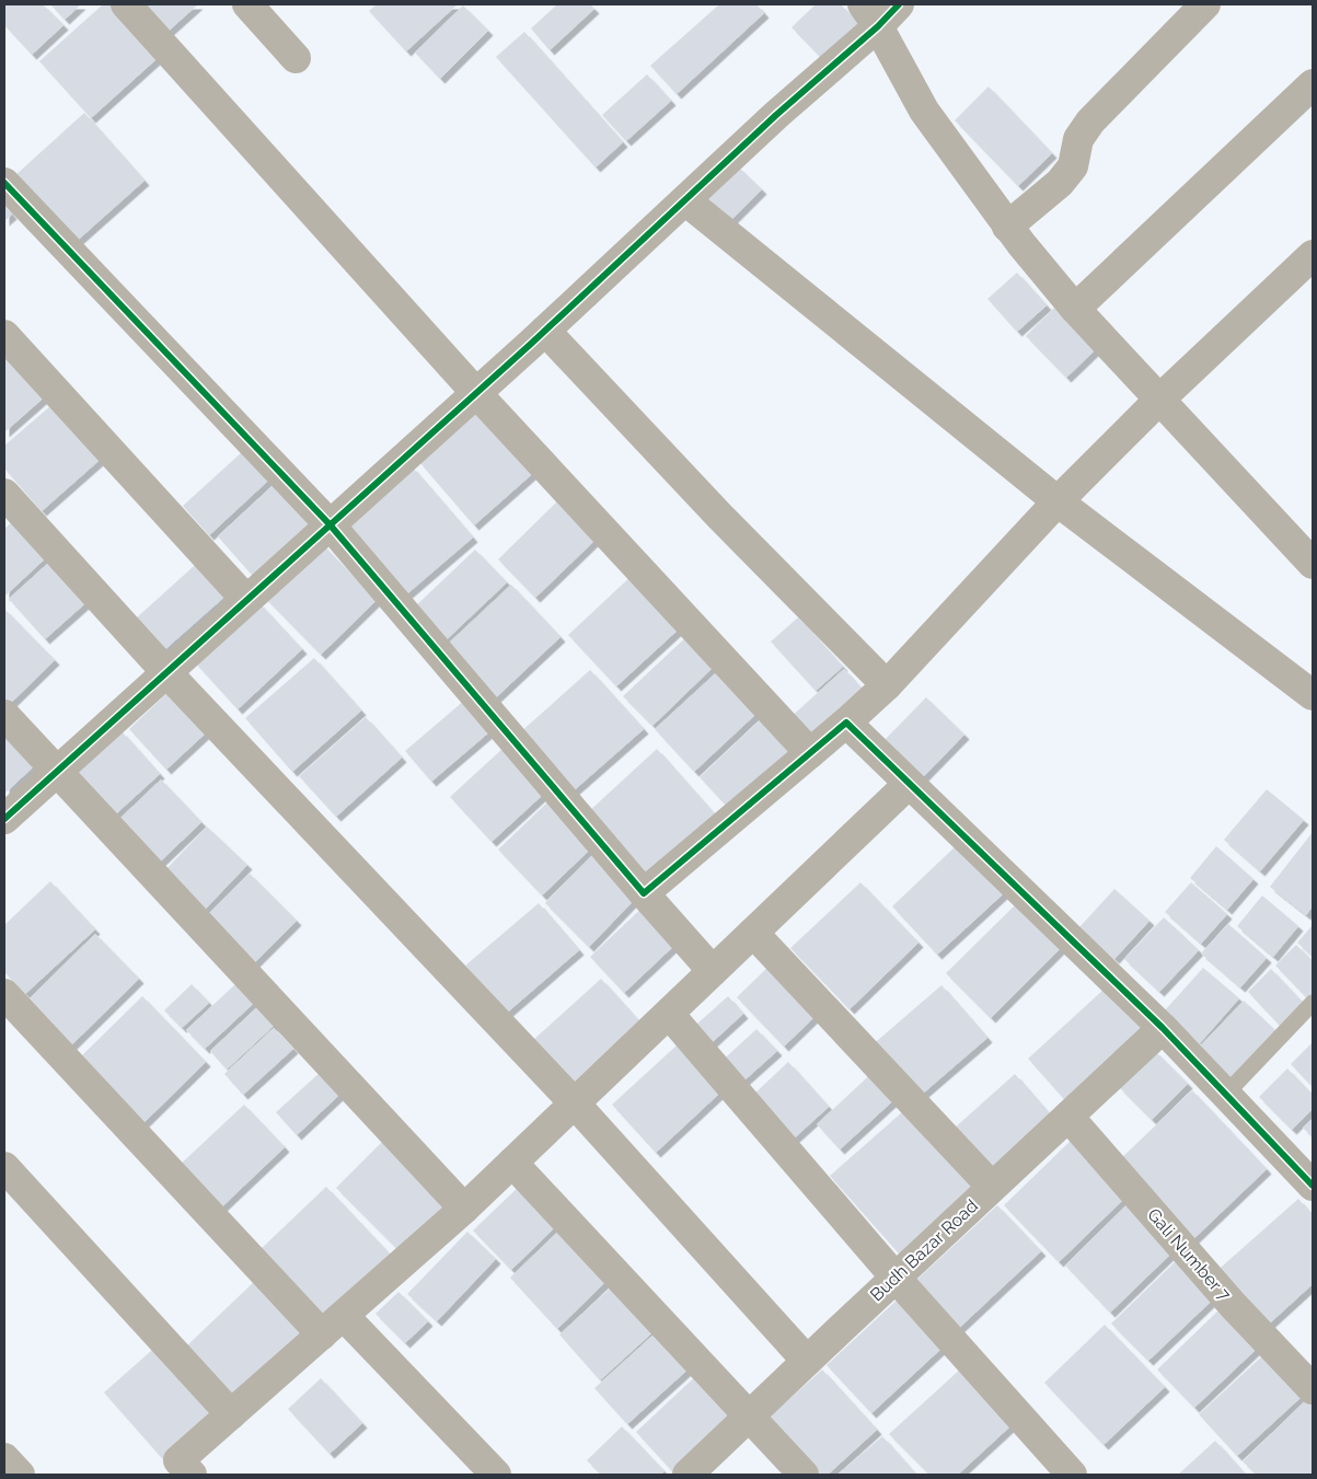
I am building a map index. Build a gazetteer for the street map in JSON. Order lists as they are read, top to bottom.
{
  "streets": {
    "street": ["Budh Bazar Road", "Gali Number 7"]
  },
  "crossings": [
    ["Budh Bazar Road", "Gali Number 7"]
  ]
}
